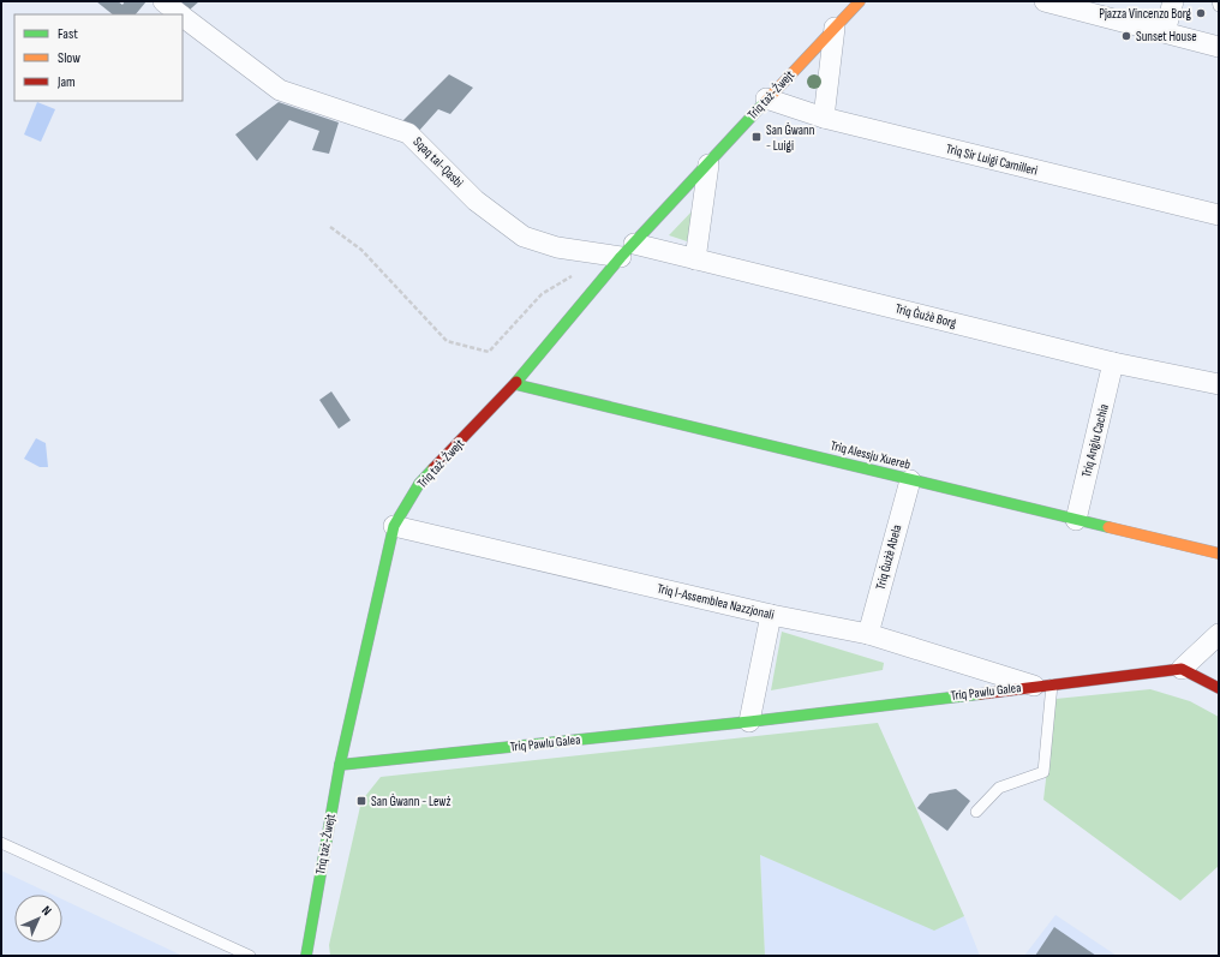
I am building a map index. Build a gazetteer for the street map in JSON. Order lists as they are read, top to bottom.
{
  "streets": {
    "street": [
      "Triq taż-Żwejt",
      "Triq Sir Luigi Camilleri",
      "Sqaq tal-Qasbi",
      "Triq Ġużè Borg",
      "Triq Anġlu Cachia",
      "Triq Alessju Xuereb",
      "Triq Ġużè Abela",
      "Triq l-Assemblea Nazzjonali",
      "Triq Pawlu Galea"
    ]
  },
  "crossings": [
    ["Triq taż-Żwejt", "Triq Sir Luigi Camilleri"],
    ["Triq taż-Żwejt", "Sqaq tal-Qasbi"],
    ["Triq taż-Żwejt", "Triq Ġużè Borg"],
    ["Triq taż-Żwejt", "Triq Alessju Xuereb"],
    ["Triq taż-Żwejt", "Triq l-Assemblea Nazzjonali"],
    ["Triq taż-Żwejt", "Triq Pawlu Galea"],
    ["Sqaq tal-Qasbi", "Triq Ġużè Borg"],
    ["Triq Ġużè Borg", "Triq Anġlu Cachia"],
    ["Triq Anġlu Cachia", "Triq Alessju Xuereb"],
    ["Triq Alessju Xuereb", "Triq Ġużè Abela"],
    ["Triq Ġużè Abela", "Triq l-Assemblea Nazzjonali"],
    ["Triq l-Assemblea Nazzjonali", "Triq Pawlu Galea"]
  ],
  "places": {
    "other": ["Pjazza Vincenzo Borg", "Sunset House"],
    "transit": ["San Ġwann - Luigi", "San Ġwann - Lewż"]
  },
  "legend": ["Fast", "Slow", "Jam"],
  "north": "top right"
}
